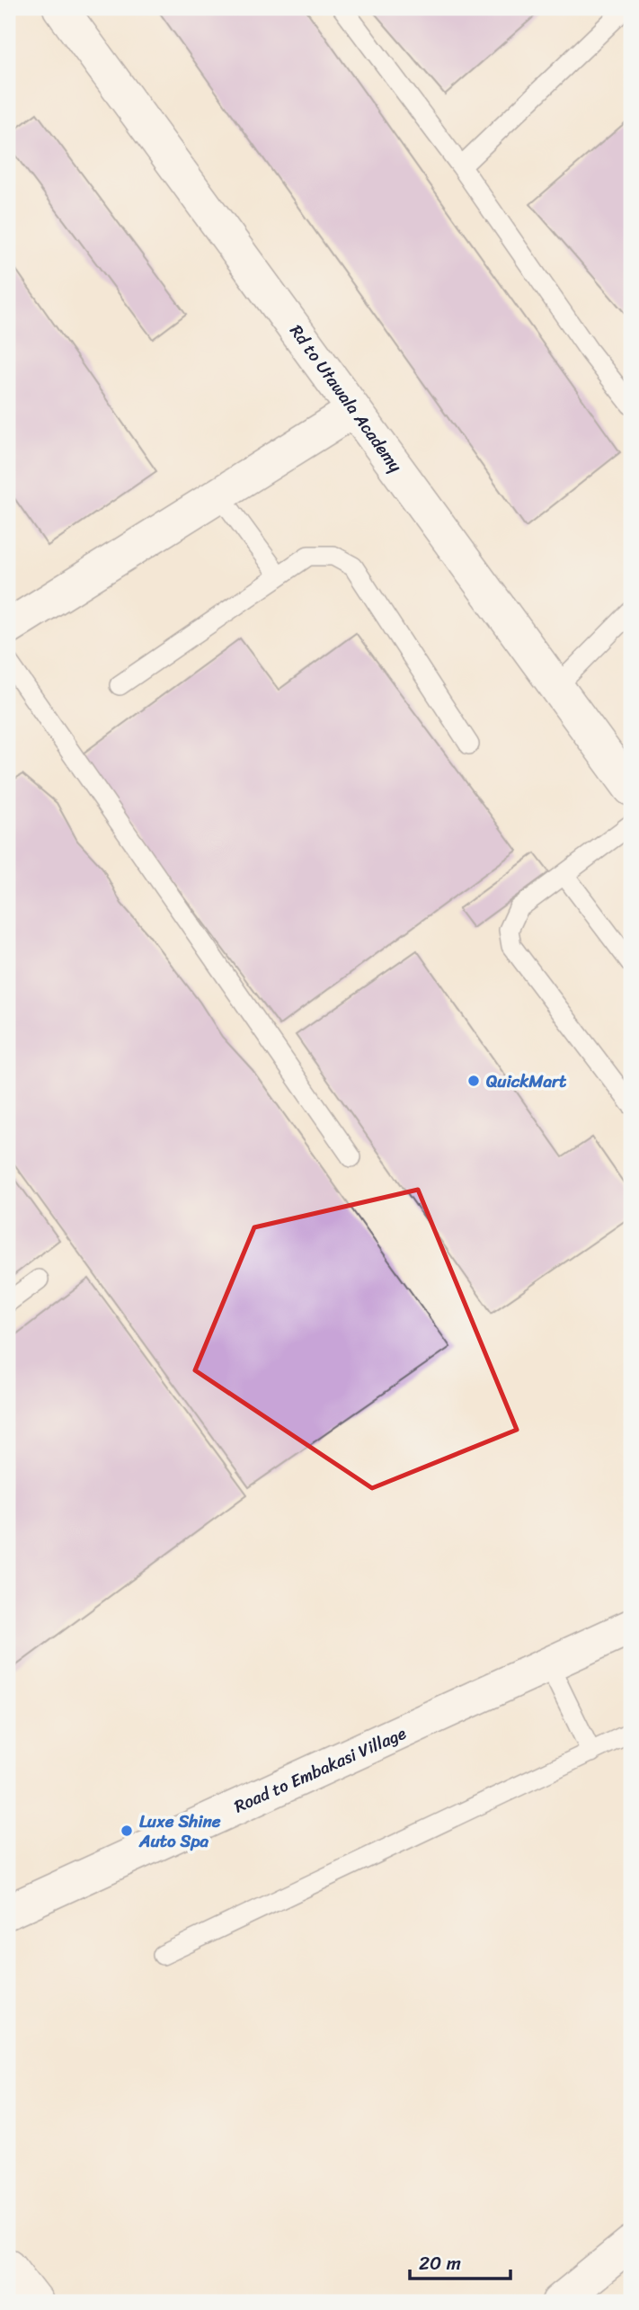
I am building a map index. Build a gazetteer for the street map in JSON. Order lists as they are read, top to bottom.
{
  "streets": {
    "street": ["Rd to Utawala Academy", "Road to Embakasi Village"]
  },
  "places": ["QuickMart", "Luxe Shine Auto Spa"],
  "scale_bar": "20 m"
}
